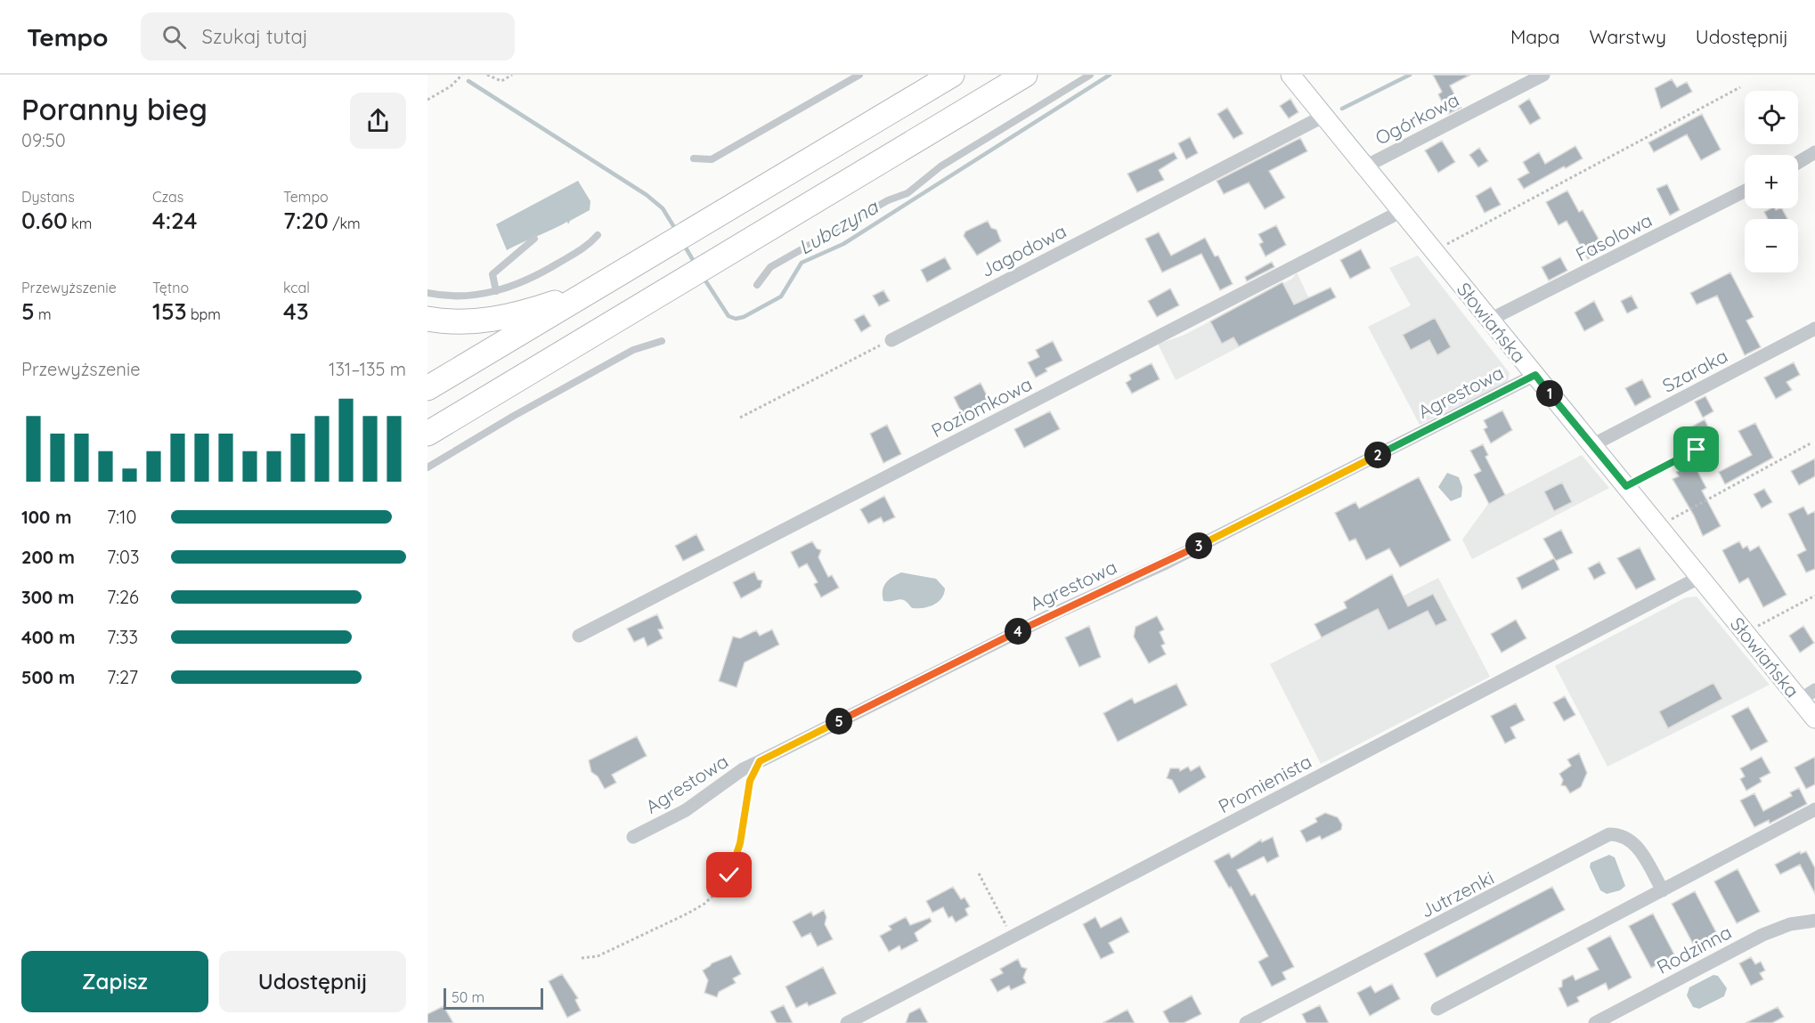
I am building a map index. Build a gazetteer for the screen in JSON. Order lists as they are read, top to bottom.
{
  "streets": {
    "street": [
      "Ogórkowa",
      "Fasolowa",
      "Jagodowa",
      "Słowiańska",
      "Szaraka",
      "Agrestowa",
      "Poziomkowa",
      "Promienista",
      "Jutrzenki",
      "Rodzinna"
    ]
  },
  "crossings": [
    ["Ogórkowa", "Słowiańska"],
    ["Fasolowa", "Słowiańska"],
    ["Jagodowa", "Słowiańska"],
    ["Słowiańska", "Szaraka"],
    ["Słowiańska", "Agrestowa"],
    ["Słowiańska", "Poziomkowa"],
    ["Słowiańska", "Promienista"]
  ],
  "water": ["Lubczyna"],
  "scale_bar": "50 m",
  "page": {
    "header": "Tempo",
    "search": "Szukaj tutaj",
    "nav": ["Mapa", "Warstwy", "Udostępnij"],
    "heading": ["Poranny bieg", "09:50"],
    "map_buttons": ["+", "−"],
    "stats": [
      ["Dystans", "0.60 km"],
      ["Czas", "4:24"],
      ["Tempo", "7:20 /km"],
      ["Przewyższenie", "5 m"],
      ["Tętno", "153 bpm"],
      ["kcal", "43"]
    ],
    "chart": ["Przewyższenie", "131–135 m"],
    "pins": [
      "1",
      "2",
      "3",
      "4",
      "5"
    ],
    "list": [
      {
        "name": "100 m",
        "note": "7:10"
      },
      {
        "name": "200 m",
        "note": "7:03"
      },
      {
        "name": "300 m",
        "note": "7:26"
      },
      {
        "name": "400 m",
        "note": "7:33"
      },
      {
        "name": "500 m",
        "note": "7:27"
      }
    ],
    "buttons": ["Zapisz", "Udostępnij"],
    "scale": "50 m"
  }
}
